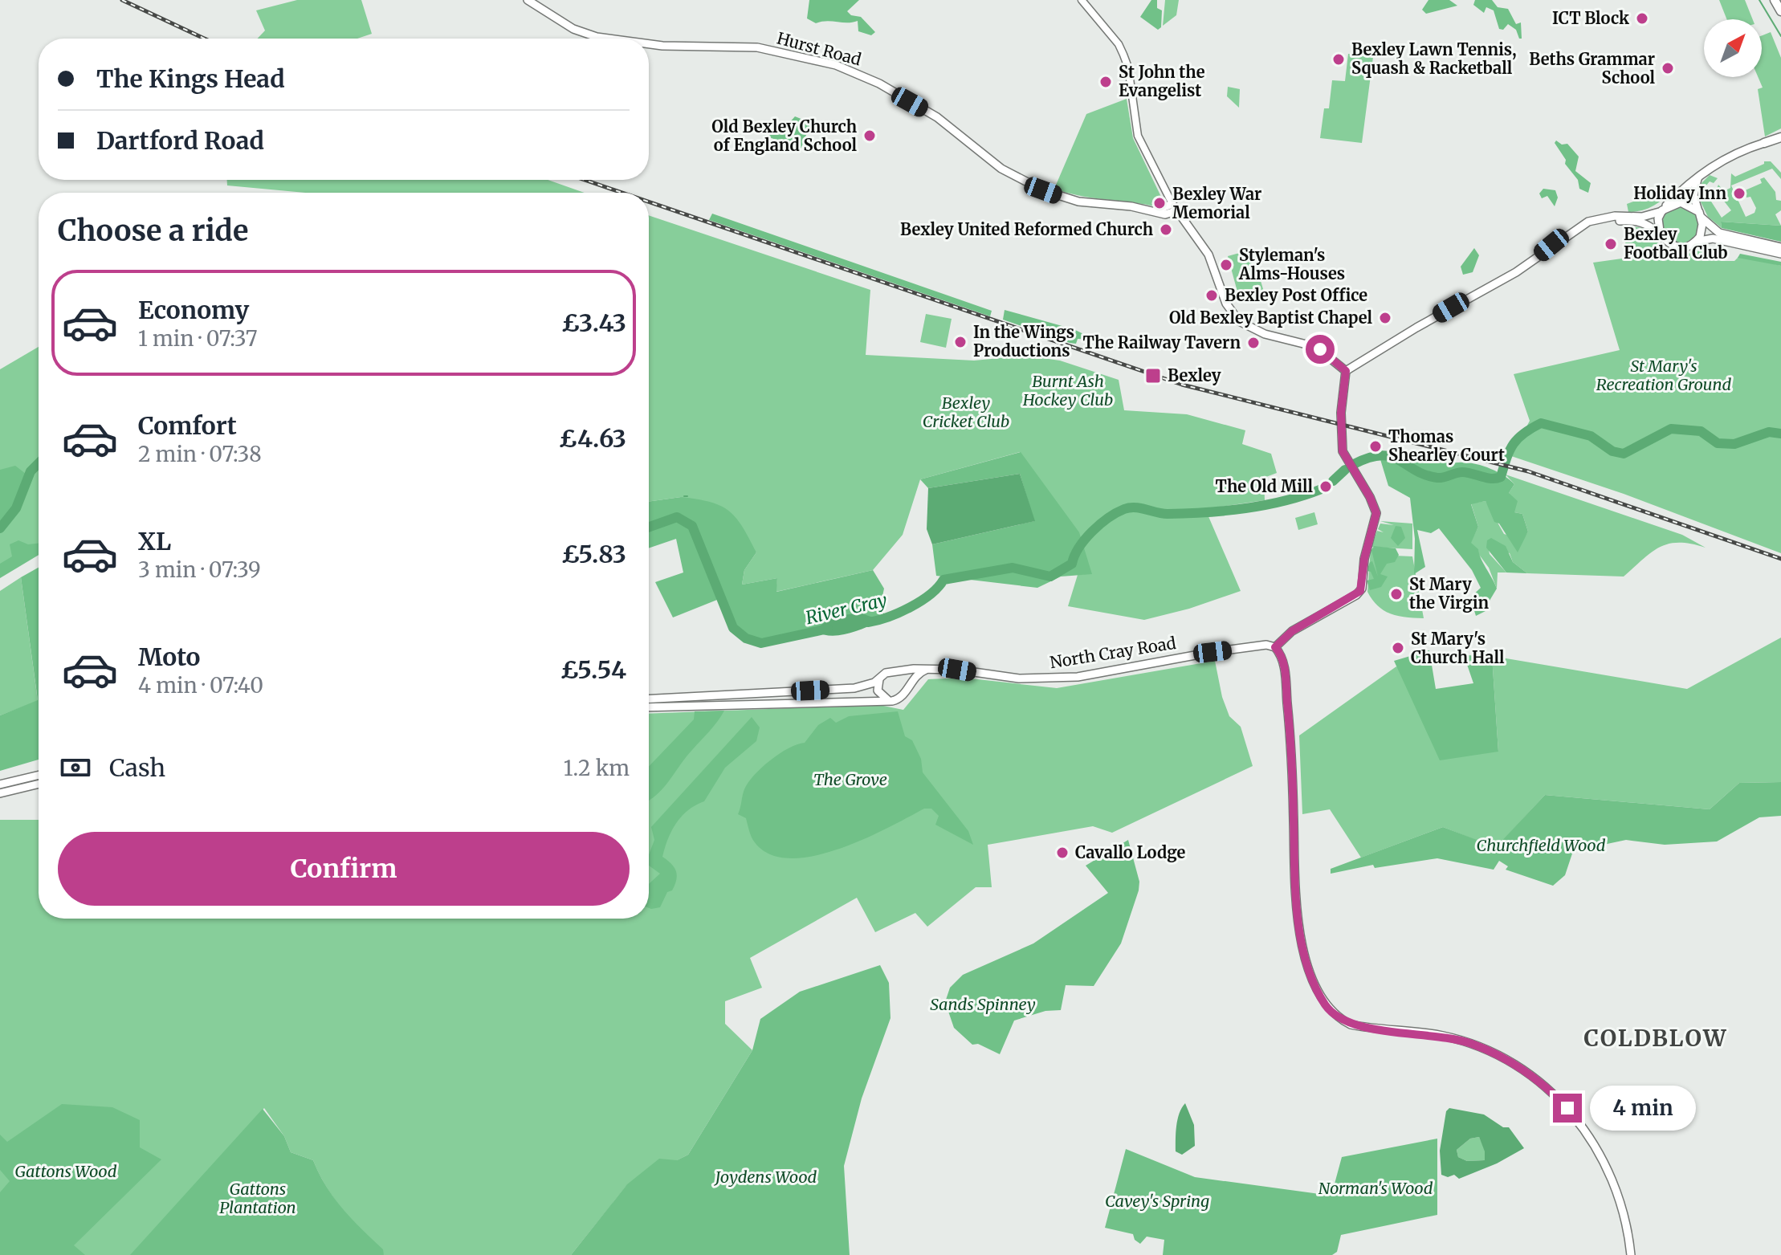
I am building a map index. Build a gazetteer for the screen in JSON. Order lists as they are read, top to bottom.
{
  "streets": {
    "main road": ["Hurst Road", "North Cray Road"]
  },
  "districts": ["COLDBLOW"],
  "water": ["River Cray"],
  "parks": [
    "St Mary's Recreation Ground",
    "Burnt Ash Hockey Club",
    "Bexley Cricket Club",
    "The Grove",
    "Churchfield Wood",
    "Sands Spinney",
    "Gattons Wood",
    "Joydens Wood",
    "Norman's Wood",
    "Gattons Plantation",
    "Cavey's Spring"
  ],
  "places": {
    "other": [
      "ICT Block",
      "Bexley Lawn Tennis, Squash & Racketball",
      "Beths Grammar School",
      "St John the Evangelist",
      "Old Bexley Church of England School",
      "Holiday Inn",
      "Bexley War Memorial",
      "Bexley United Reformed Church",
      "Bexley Football Club",
      "Styleman's Alms-Houses",
      "Bexley Post Office",
      "Old Bexley Baptist Chapel",
      "In the Wings Productions",
      "The Railway Tavern",
      "Thomas Shearley Court",
      "The Old Mill",
      "St Mary the Virgin",
      "St Mary's Church Hall",
      "Cavallo Lodge"
    ],
    "transit": ["Bexley"]
  },
  "north": "top right",
  "page": {
    "banner": ["The Kings Head", "Dartford Road"],
    "heading": "Choose a ride",
    "list": [
      {
        "name": "Economy",
        "note": "1 min · 07:37",
        "value": "£3.43"
      },
      {
        "name": "Comfort",
        "note": "2 min · 07:38",
        "value": "£4.63"
      },
      {
        "name": "XL",
        "note": "3 min · 07:39",
        "value": "£5.83"
      },
      {
        "name": "Moto",
        "note": "4 min · 07:40",
        "value": "£5.54"
      }
    ],
    "pay": ["Cash", "1.2 km"],
    "buttons": "Confirm",
    "bubble": "4 min"
  }
}
